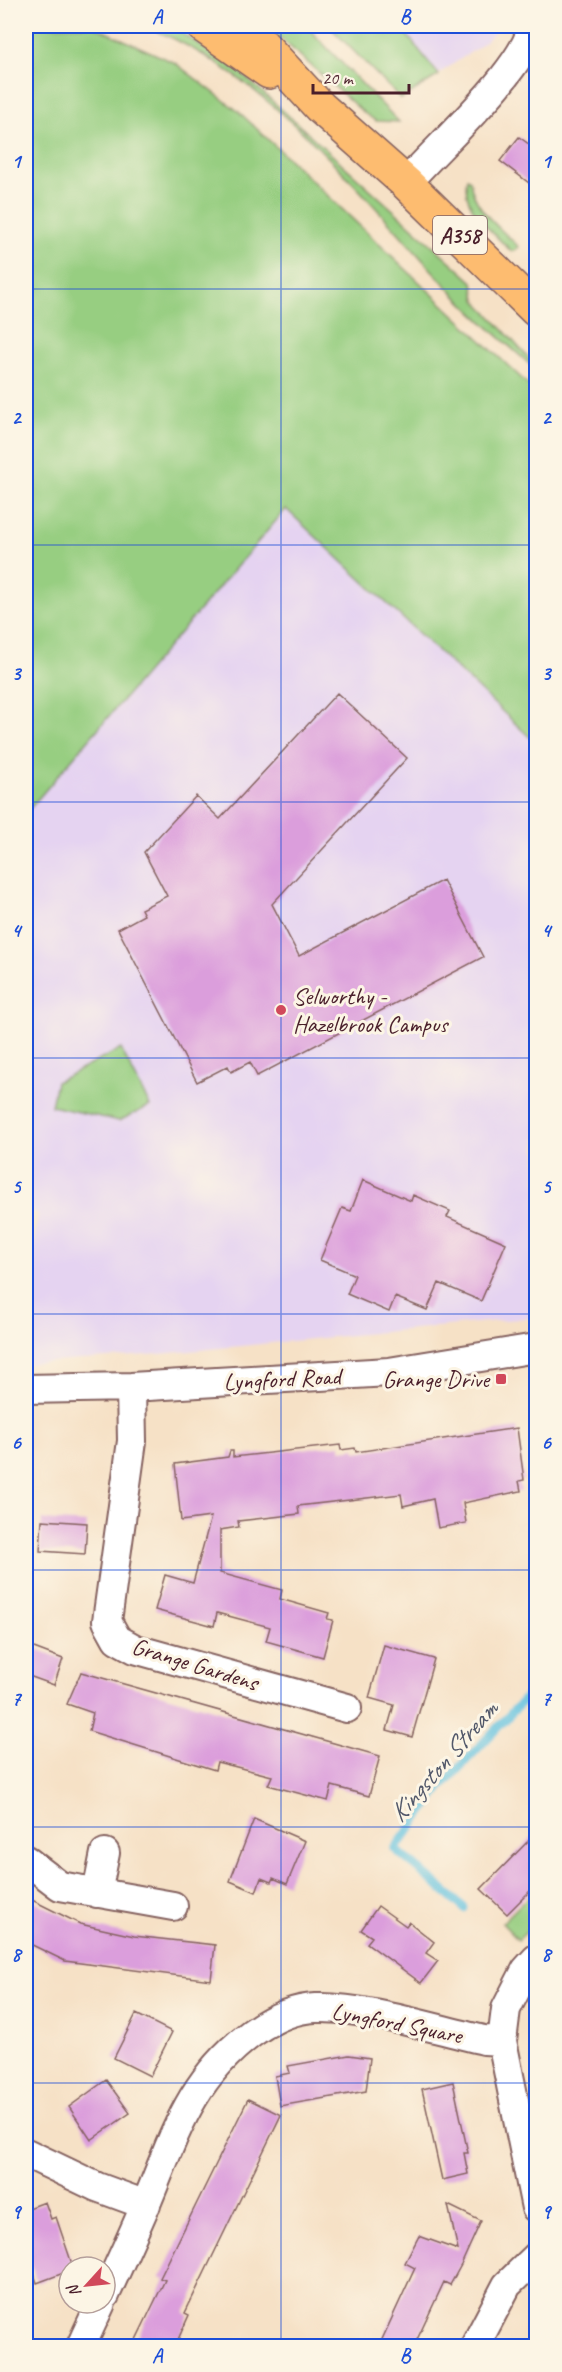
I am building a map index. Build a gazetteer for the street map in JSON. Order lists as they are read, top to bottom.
{
  "streets": {
    "main road": ["A358"],
    "street": ["Lyngford Road", "Grange Gardens", "Lyngford Square"]
  },
  "crossings": [
    ["Lyngford Road", "Grange Gardens"]
  ],
  "water": ["Kingston Stream"],
  "places": {
    "other": ["Selworthy - Hazelbrook Campus"],
    "transit": ["Grange Drive"]
  },
  "scale_bar": "20 m",
  "north": "bottom left",
  "grid": {
    "columns": ["A", "B"],
    "rows": [
      "1",
      "2",
      "3",
      "4",
      "5",
      "6",
      "7",
      "8",
      "9"
    ]
  }
}
